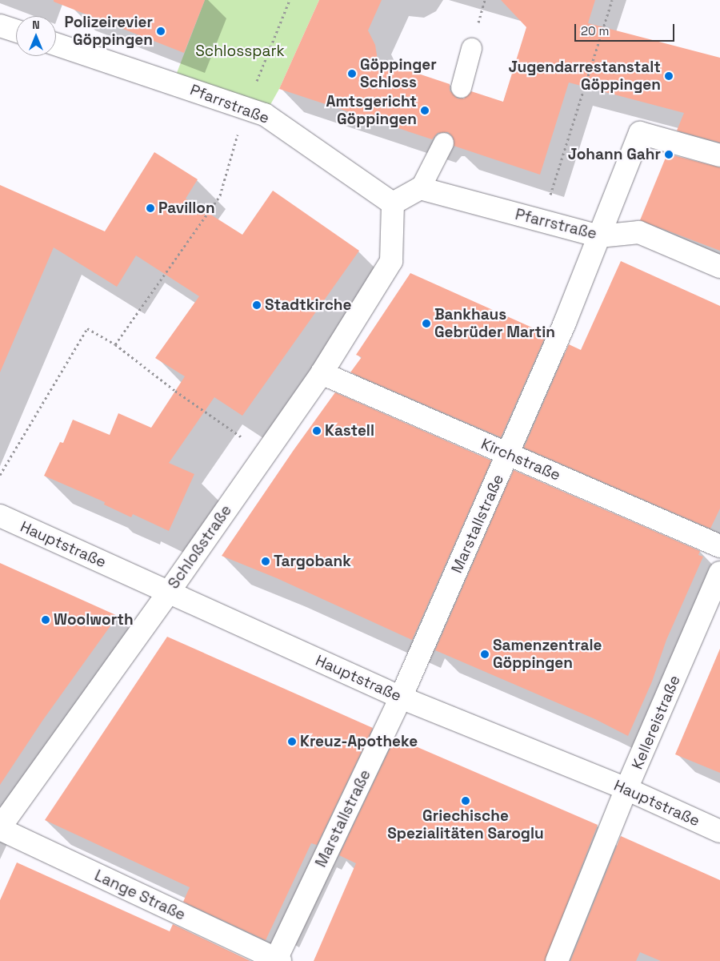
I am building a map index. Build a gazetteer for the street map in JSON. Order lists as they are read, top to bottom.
{
  "streets": {
    "street": [
      "Pfarrstraße",
      "Kirchstraße",
      "Marstallstraße",
      "Hauptstraße",
      "Schloßstraße",
      "Kellereistraße",
      "Lange Straße"
    ]
  },
  "crossings": [
    ["Pfarrstraße", "Marstallstraße"],
    ["Pfarrstraße", "Schloßstraße"],
    ["Kirchstraße", "Marstallstraße"],
    ["Kirchstraße", "Schloßstraße"],
    ["Marstallstraße", "Hauptstraße"],
    ["Marstallstraße", "Lange Straße"],
    ["Hauptstraße", "Schloßstraße"],
    ["Hauptstraße", "Kellereistraße"],
    ["Schloßstraße", "Lange Straße"]
  ],
  "parks": ["Schlosspark"],
  "places": [
    "Polizeirevier Göppingen",
    "Göppinger Schloss",
    "Jugendarrestanstalt Göppingen",
    "Amtsgericht Göppingen",
    "Johann Gahr",
    "Pavillon",
    "Stadtkirche",
    "Bankhaus Gebrüder Martin",
    "Kastell",
    "Targobank",
    "Woolworth",
    "Samenzentrale Göppingen",
    "Kreuz-Apotheke",
    "Griechische Spezialitäten Saroglu"
  ],
  "scale_bar": "20 m",
  "north": "top"
}
